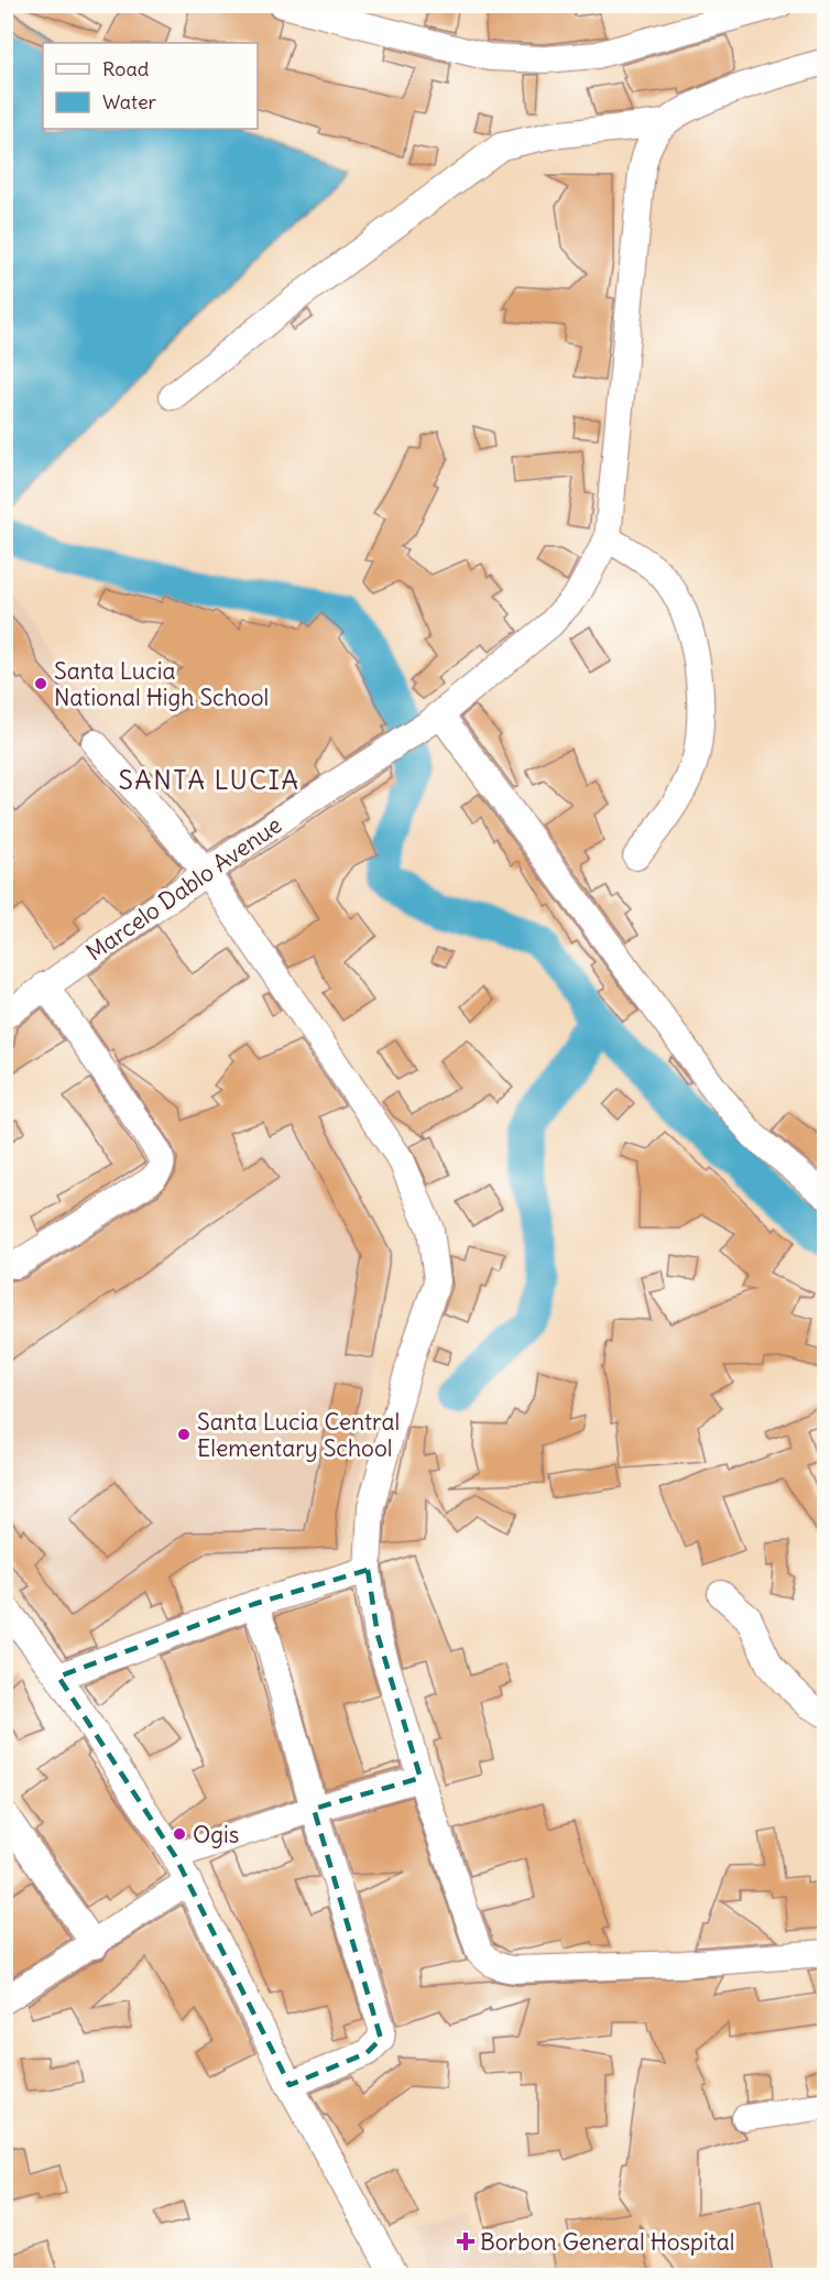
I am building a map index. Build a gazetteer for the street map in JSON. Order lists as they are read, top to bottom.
{
  "streets": {
    "street": ["Marcelo Dablo Avenue"]
  },
  "districts": ["SANTA LUCIA"],
  "places": {
    "other": ["Santa Lucia National High School", "Santa Lucia Central Elementary School", "Ogis"],
    "health": ["Borbon General Hospital"]
  },
  "legend": ["Road", "Water"]
}
